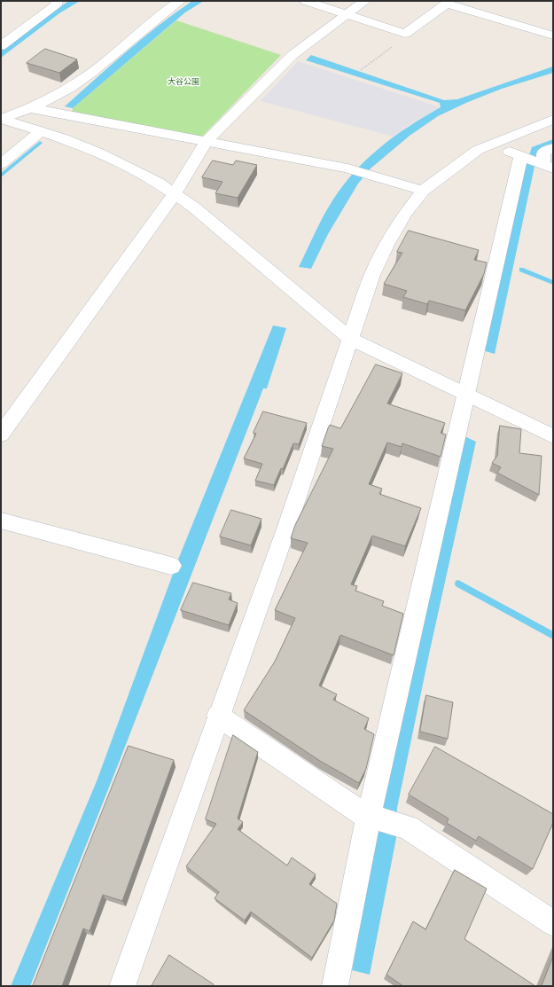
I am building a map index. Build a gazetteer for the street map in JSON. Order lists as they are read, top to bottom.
{
  "parks": ["大谷公園"]
}
